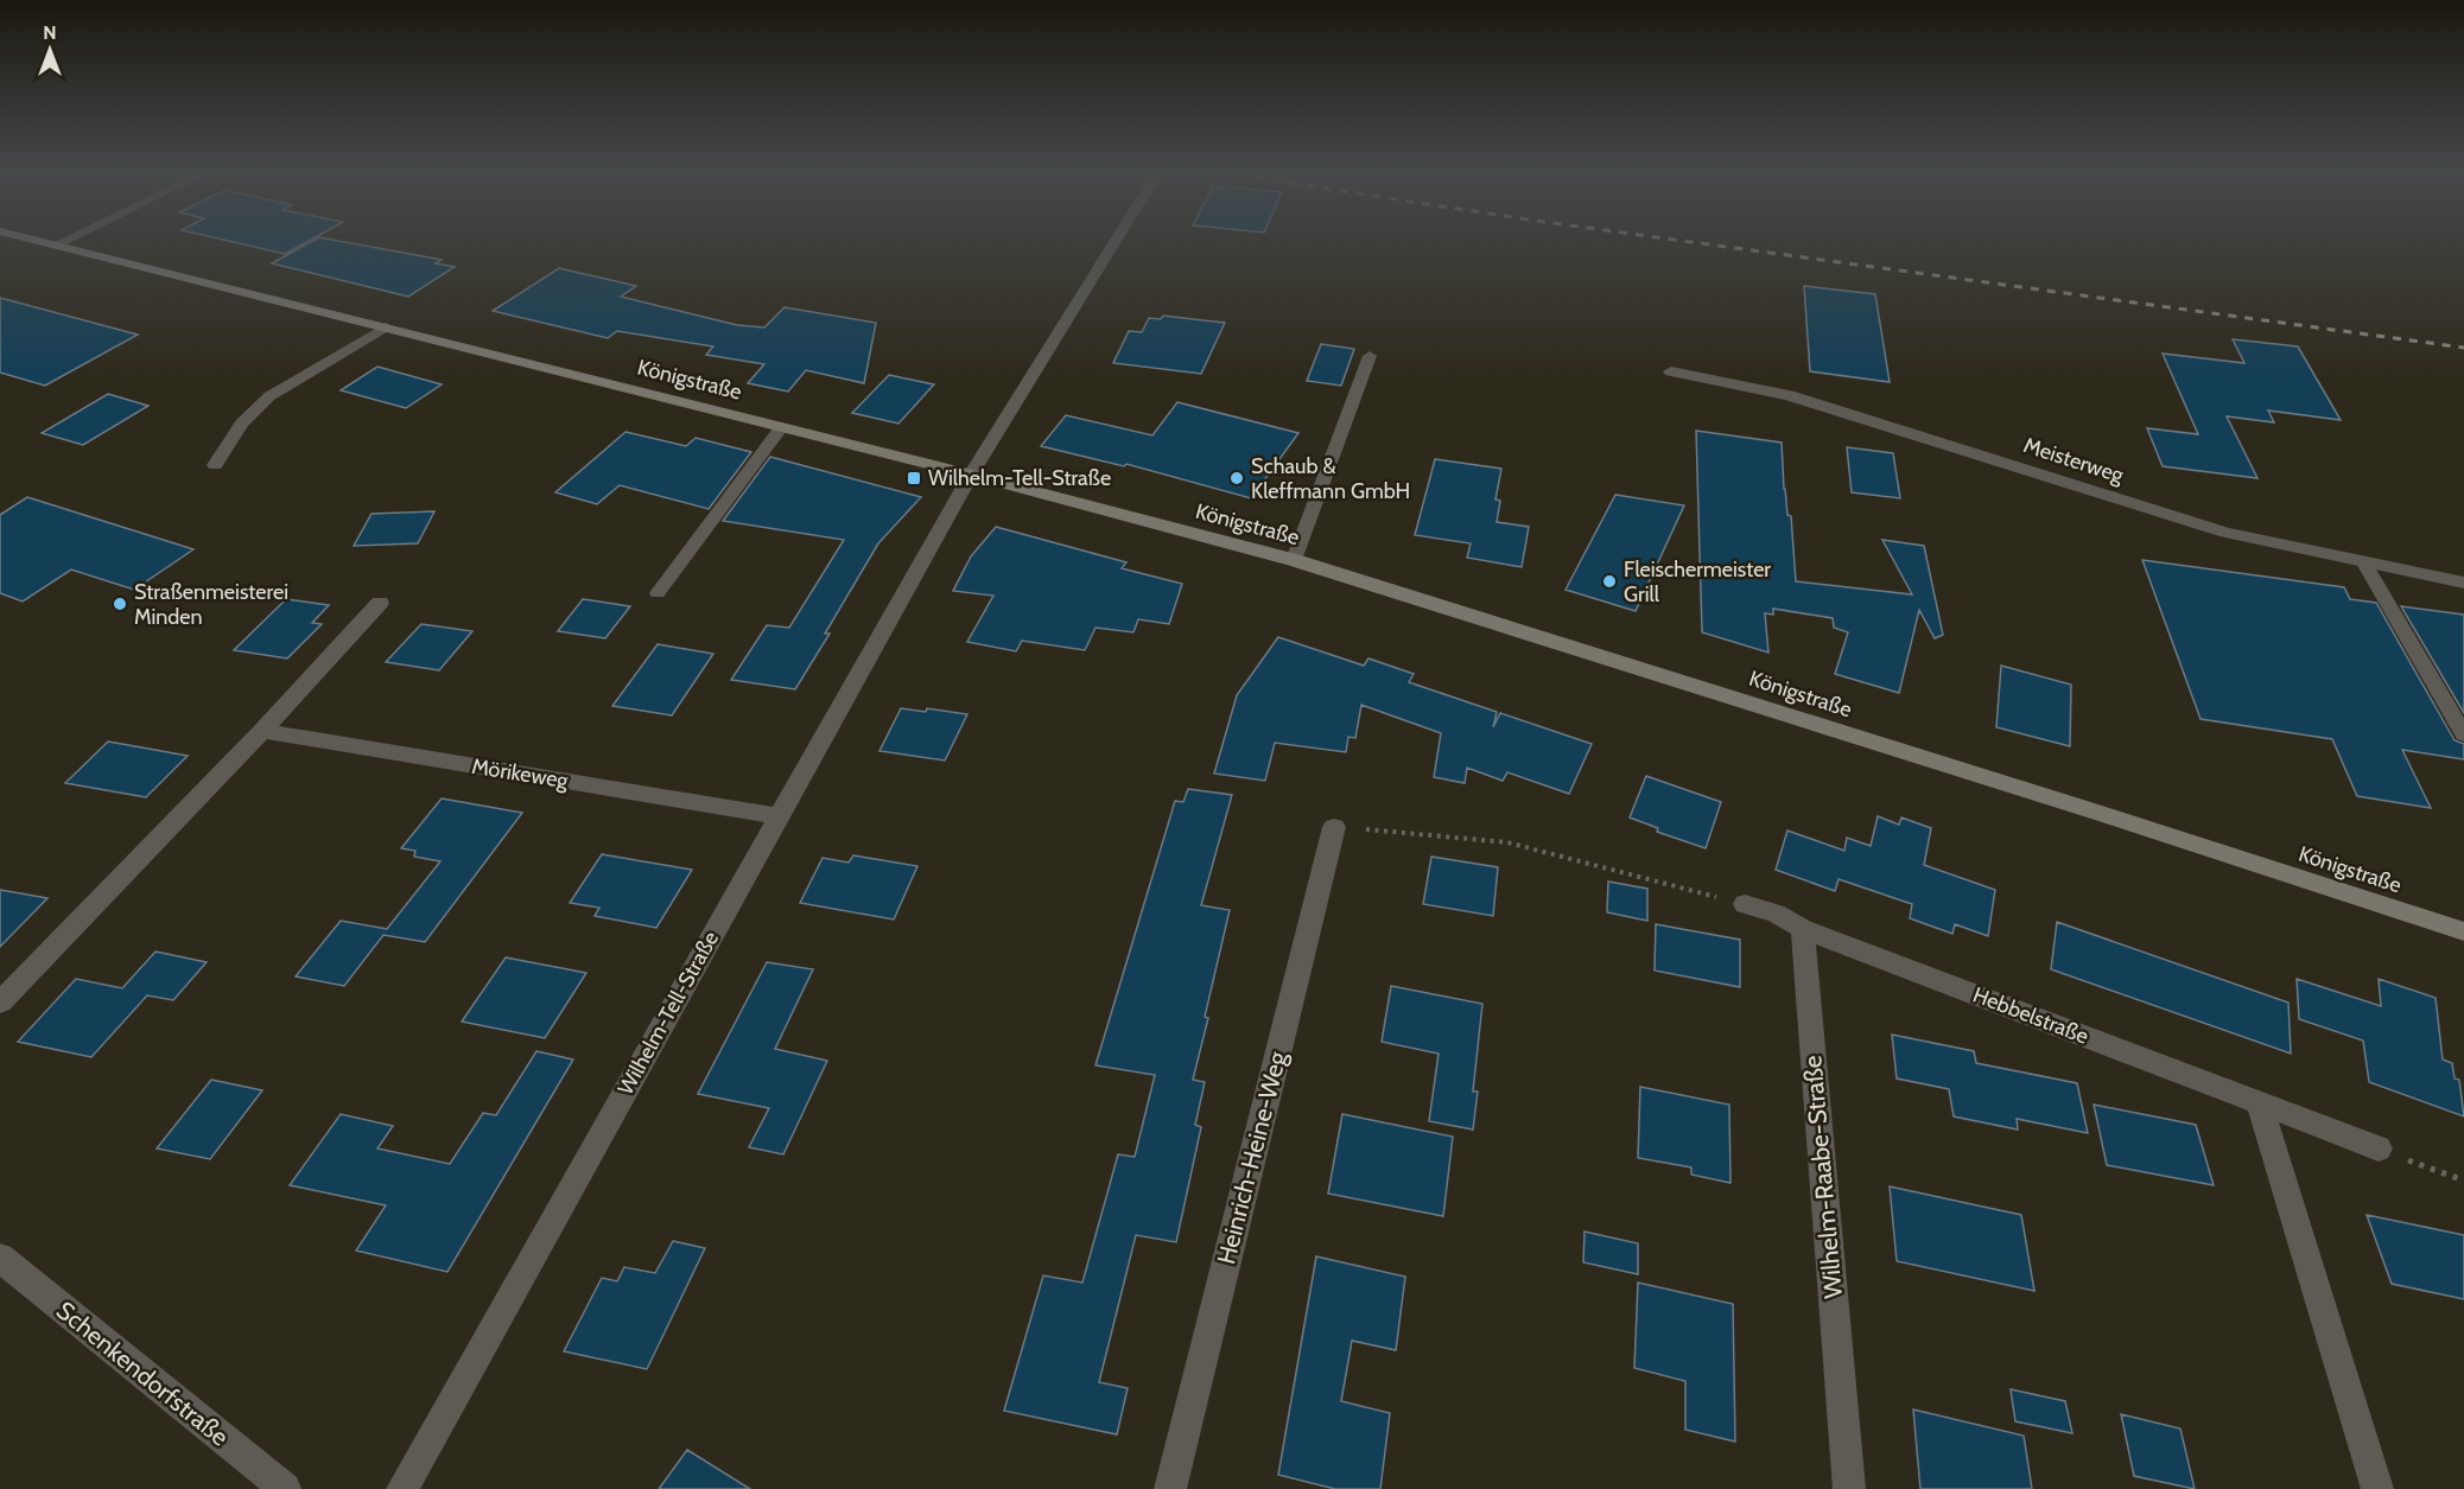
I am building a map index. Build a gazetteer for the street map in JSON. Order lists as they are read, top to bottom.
{
  "streets": {
    "main road": ["Königstraße"],
    "street": [
      "Meisterweg",
      "Mörikeweg",
      "Wilhelm-Tell-Straße",
      "Hebbelstraße",
      "Heinrich-Heine-Weg",
      "Wilhelm-Raabe-Straße",
      "Schenkendorfstraße"
    ]
  },
  "crossings": [
    ["Königstraße", "Wilhelm-Tell-Straße"],
    ["Mörikeweg", "Wilhelm-Tell-Straße"],
    ["Hebbelstraße", "Wilhelm-Raabe-Straße"]
  ],
  "places": {
    "transit": ["Wilhelm-Tell-Straße"],
    "other": ["Schaub & Kleffmann GmbH", "Fleischermeister Grill", "Straßenmeisterei Minden"]
  },
  "north": "top"
}
